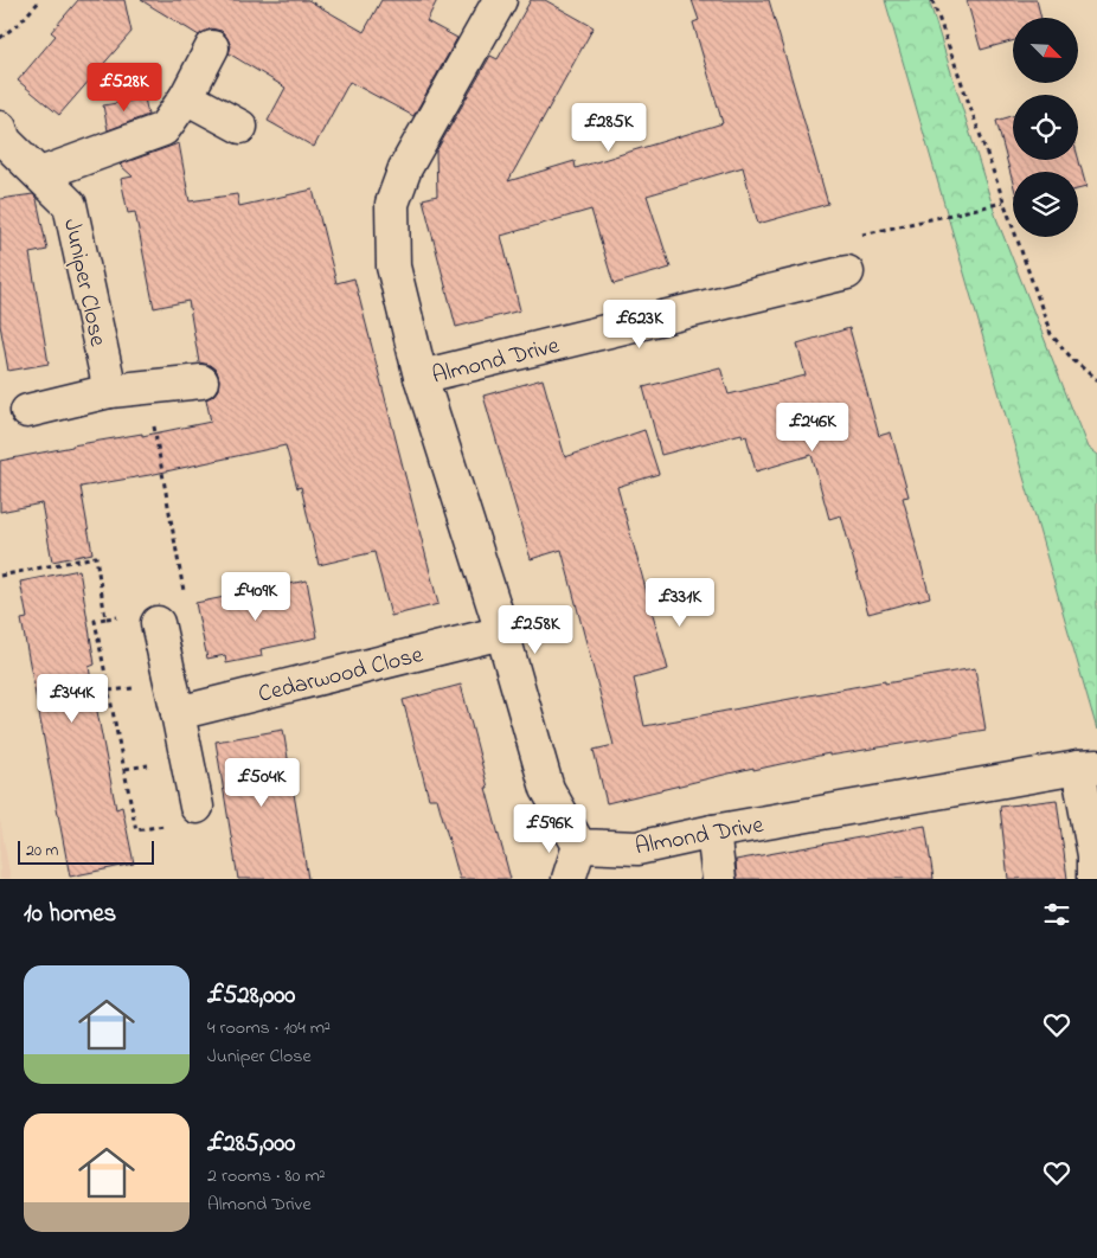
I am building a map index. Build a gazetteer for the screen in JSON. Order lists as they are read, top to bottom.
{
  "streets": {
    "street": ["Juniper Close", "Almond Drive", "Cedarwood Close"]
  },
  "crossings": [
    ["Almond Drive", "Cedarwood Close"]
  ],
  "scale_bar": "20 m",
  "north": "bottom right",
  "page": {
    "price": [
      "£528K",
      "£285K",
      "£623K",
      "£246K",
      "£409K",
      "£331K",
      "£258K",
      "£344K",
      "£504K",
      "£596K"
    ],
    "scale": "20 m",
    "heading": "10 homes",
    "list": [
      {
        "name": "£528,000",
        "note": "4 rooms · 104 m² · Juniper Close"
      },
      {
        "name": "£285,000",
        "note": "2 rooms · 80 m² · Almond Drive"
      }
    ]
  }
}
